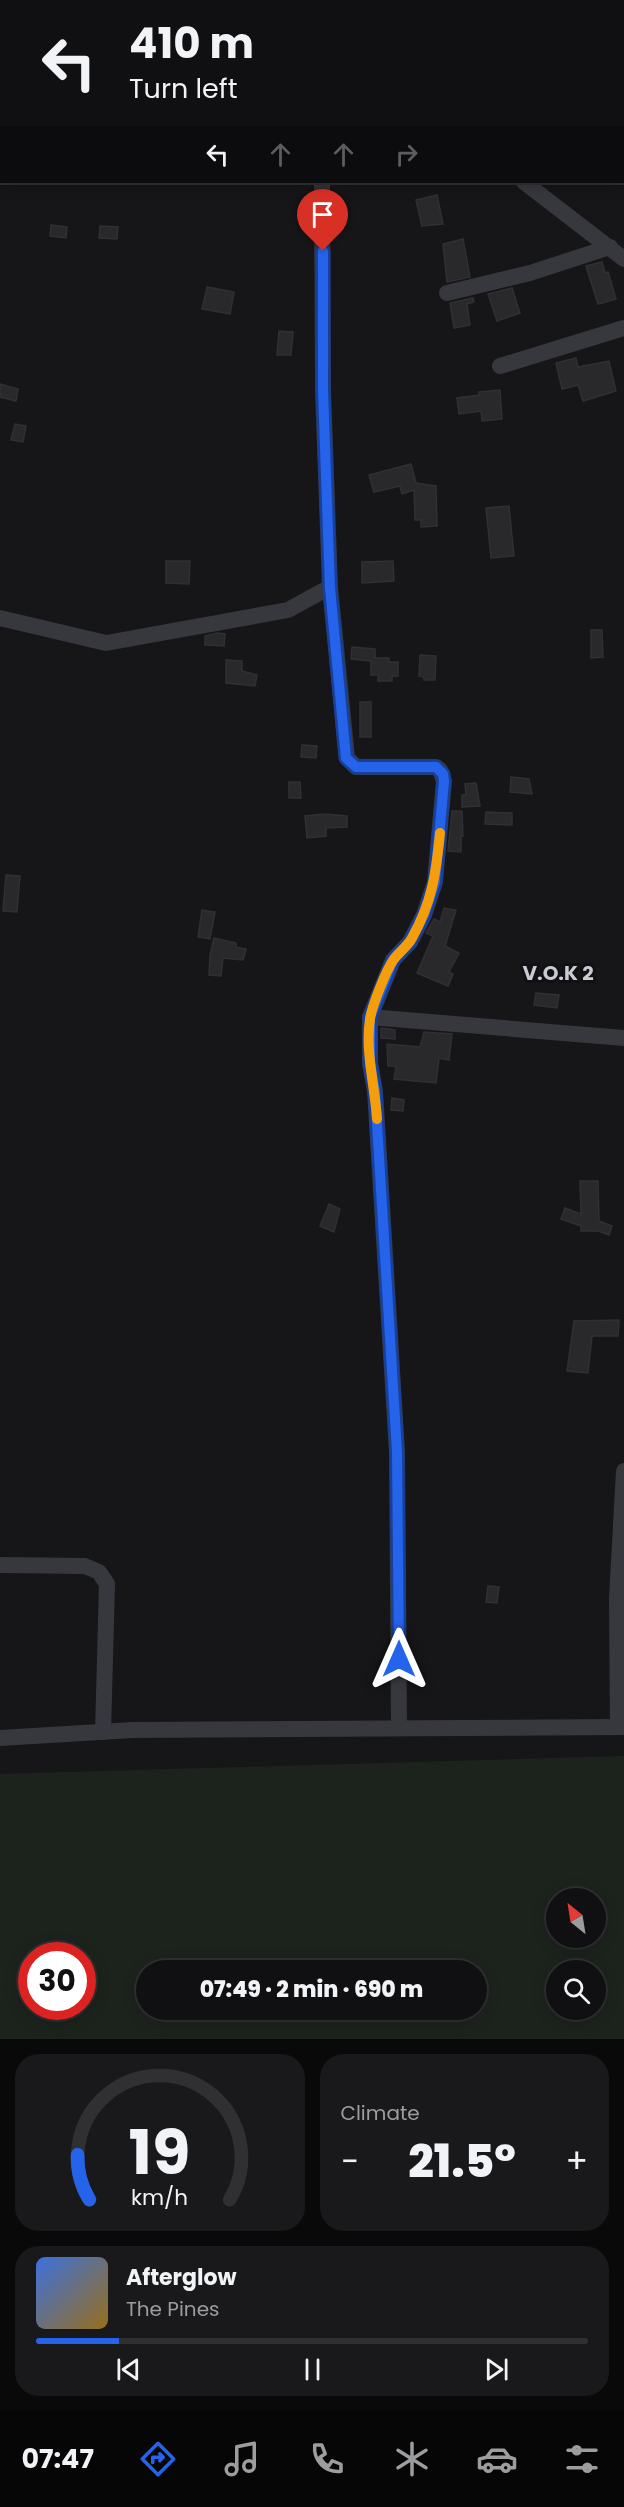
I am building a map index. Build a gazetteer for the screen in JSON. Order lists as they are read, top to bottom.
{
  "districts": ["V.O.K 2"],
  "north": "top left",
  "page": {
    "turn": ["410 m", "Turn left"],
    "limit": "30",
    "trip": "07:49 · 2 min · 690 m",
    "tile": "Climate",
    "heat": ["−", "21.5°", "+"],
    "song": ["Afterglow", "The Pines"],
    "tabs": "07:47",
    "gauge": ["19", "km/h"]
  }
}
